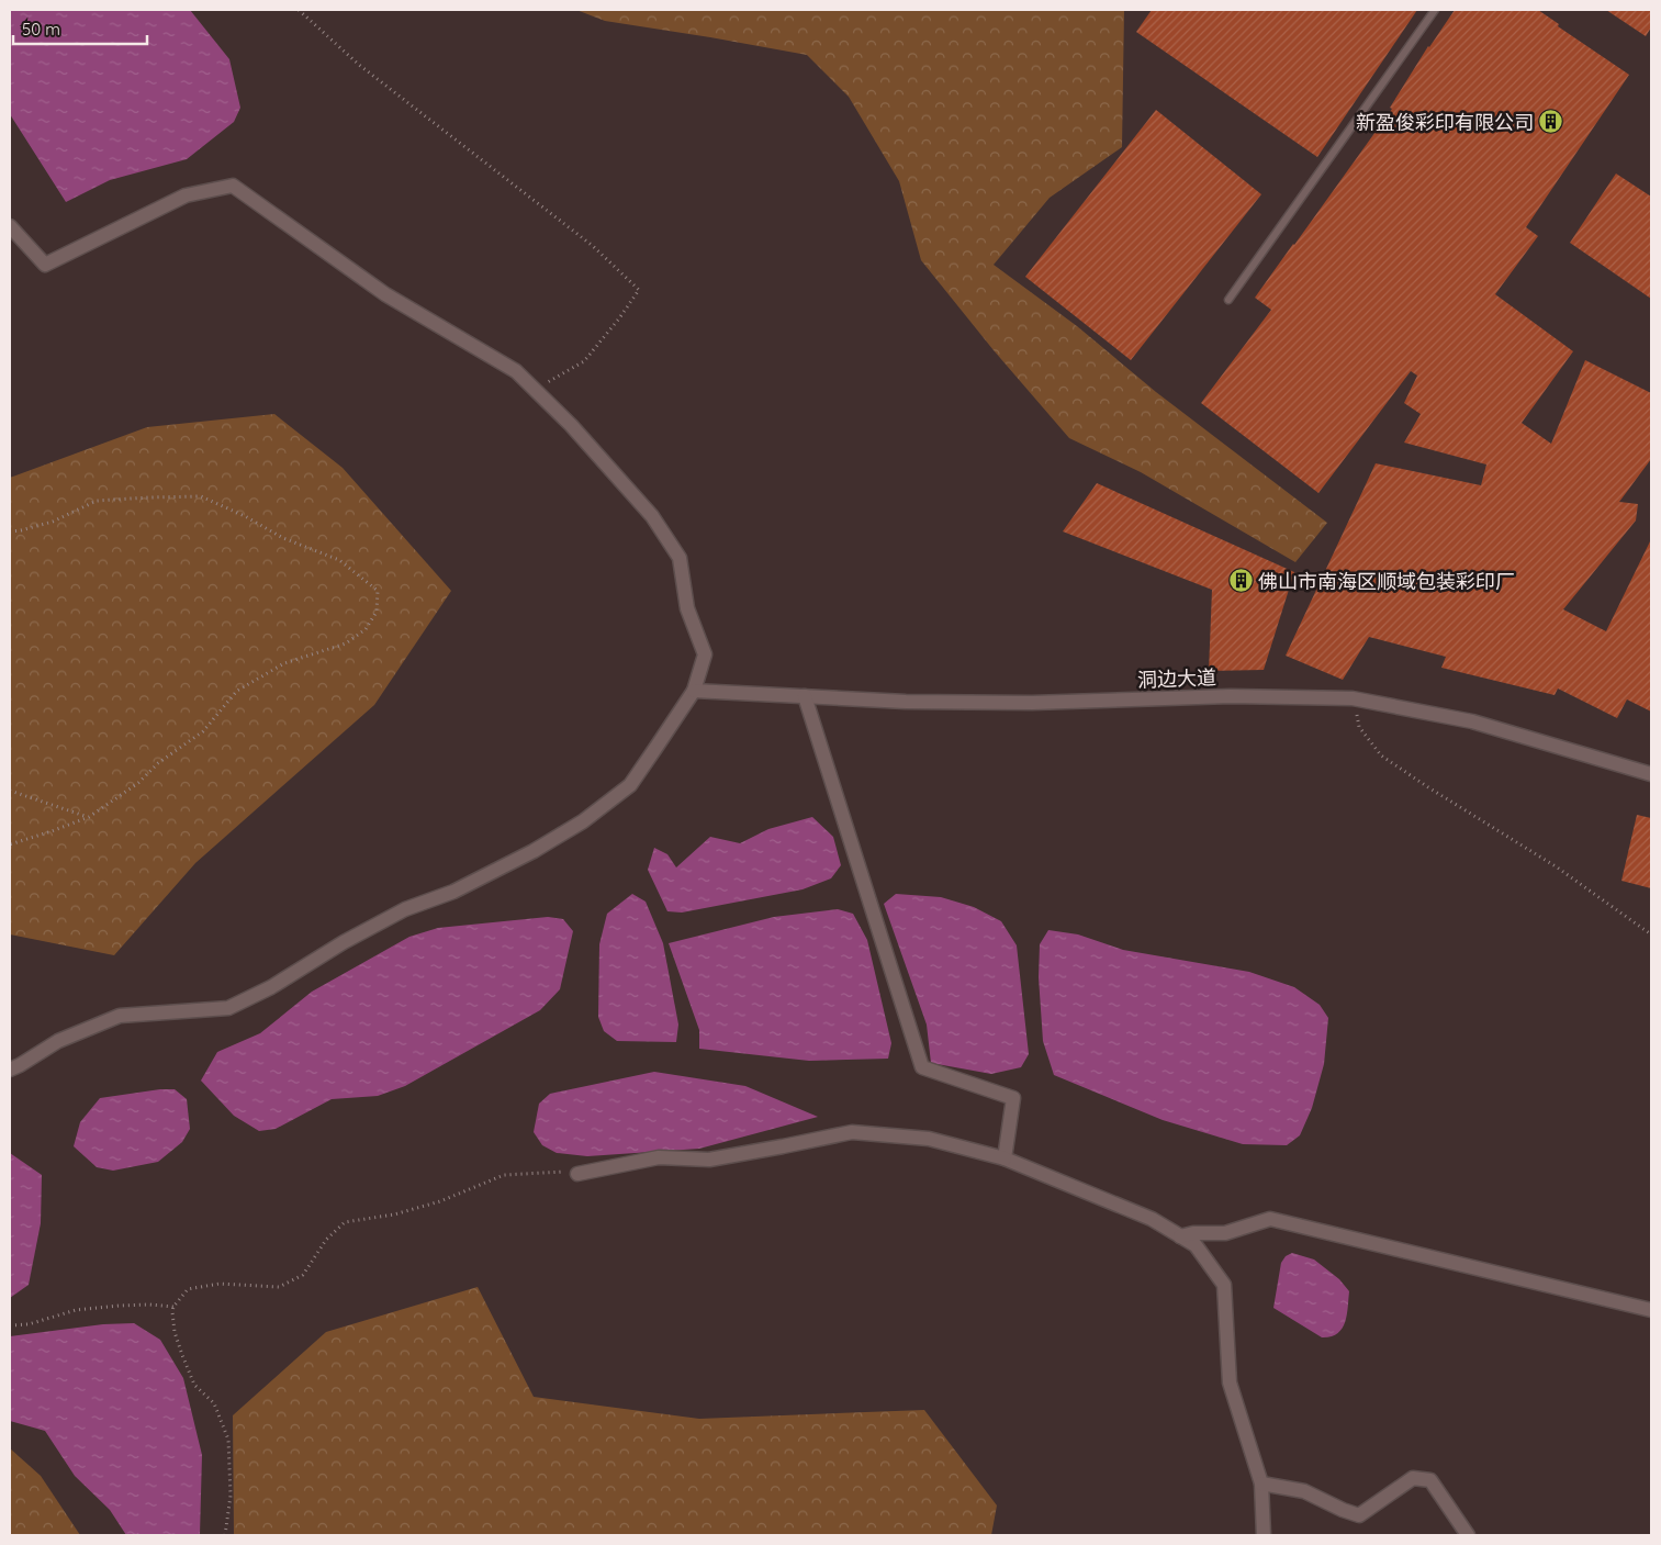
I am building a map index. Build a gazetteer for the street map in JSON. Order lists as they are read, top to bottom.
{
  "streets": {
    "street": ["洞边大道"]
  },
  "places": {
    "building": ["新盈俊彩印有限公司", "佛山市南海区顺域包装彩印厂"]
  },
  "scale_bar": "50 m"
}
